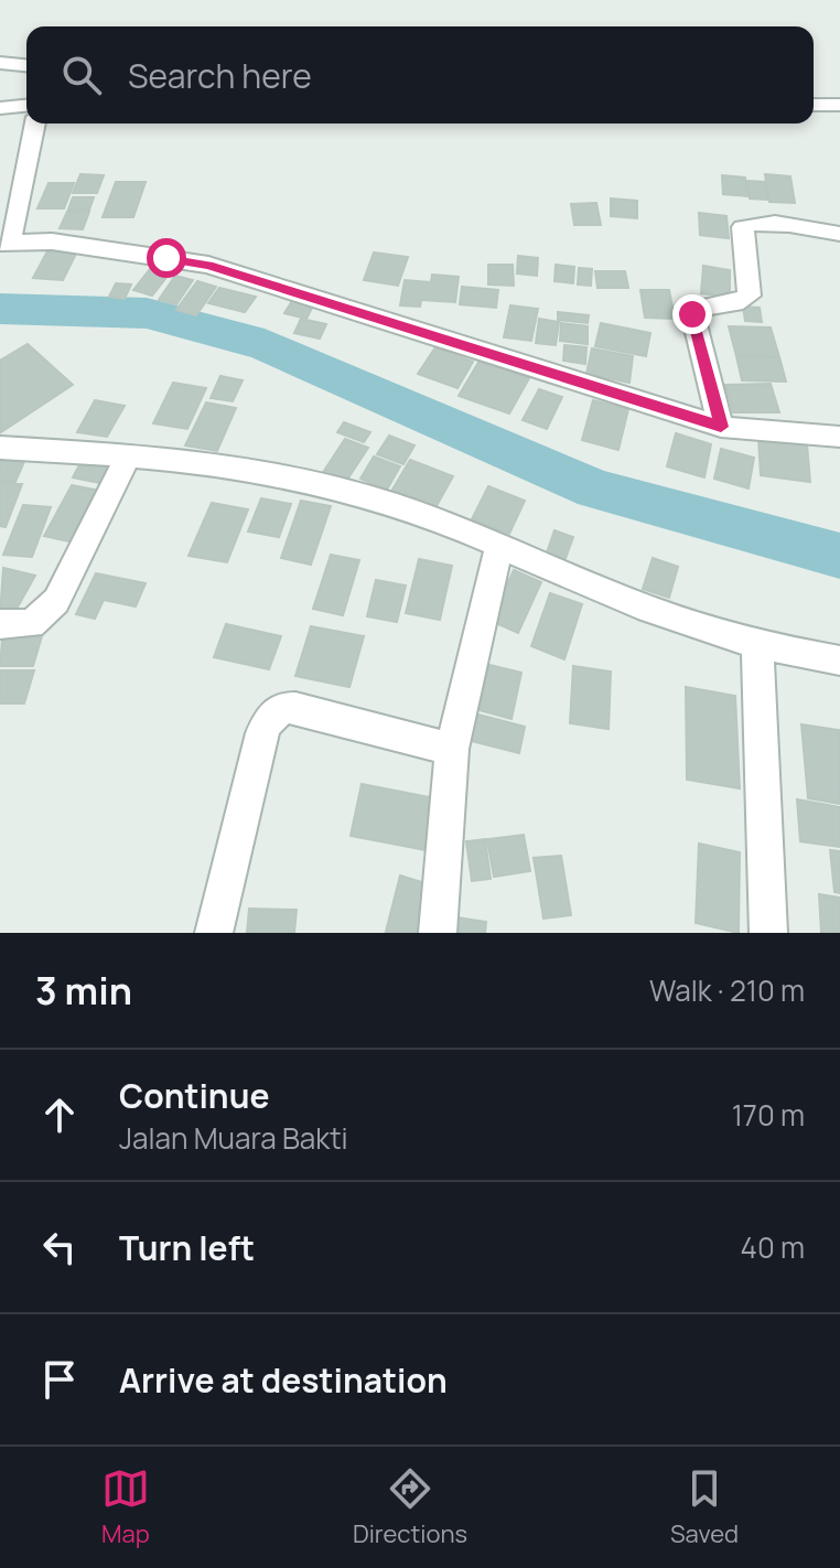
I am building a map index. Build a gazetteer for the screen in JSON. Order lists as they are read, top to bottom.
{
  "page": {
    "search": "Search here",
    "heading": ["3 min", "Walk · 210 m"],
    "list": [
      ["Continue", "Jalan Muara Bakti", "170 m"],
      ["Turn left", "40 m"],
      "Arrive at destination"
    ],
    "nav": ["Map", "Directions", "Saved"]
  }
}
